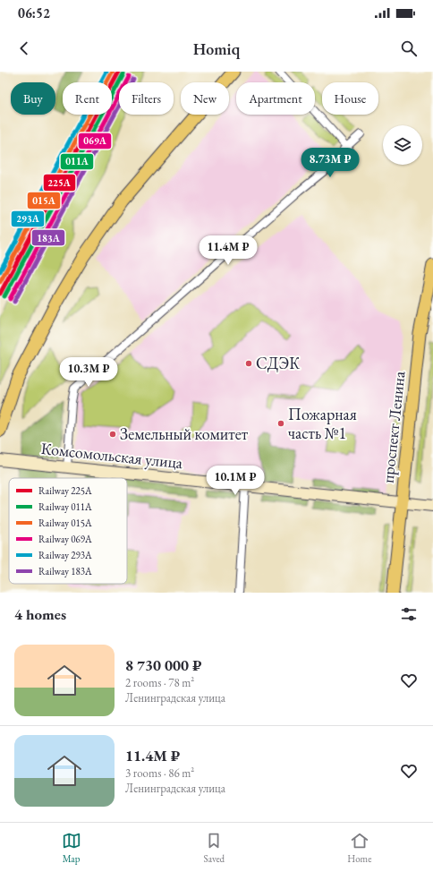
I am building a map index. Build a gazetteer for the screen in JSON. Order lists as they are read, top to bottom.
{
  "streets": {
    "main road": ["проспект Ленина"],
    "street": ["Комсомольская улица"]
  },
  "crossings": [
    ["проспект Ленина", "Комсомольская улица"]
  ],
  "places": ["СДЭК", "Пожарная часть №1", "Земельный комитет"],
  "lines": [
    "rail line 225А",
    "rail line 015А",
    "rail line 293А",
    "rail line 011А",
    "rail line 069А",
    "rail line 183А"
  ],
  "legend": [
    "Railway 225А",
    "Railway 011А",
    "Railway 015А",
    "Railway 069А",
    "Railway 293А",
    "Railway 183А"
  ],
  "page": {
    "status": "06:52",
    "header": "Homiq",
    "chip": [
      "Buy",
      "Rent",
      "Filters",
      "New",
      "Apartment",
      "House"
    ],
    "price": [
      "8.73M ₽",
      "11.4M ₽",
      "10.3M ₽",
      "10.1M ₽"
    ],
    "heading": "4 homes",
    "list": [
      {
        "name": "8 730 000 ₽",
        "note": "2 rooms · 78 m² · Ленинградская улица"
      },
      {
        "name": "11.4M ₽",
        "note": "3 rooms · 86 m² · Ленинградская улица"
      }
    ],
    "tabs": ["Map", "Saved", "Home"]
  }
}
